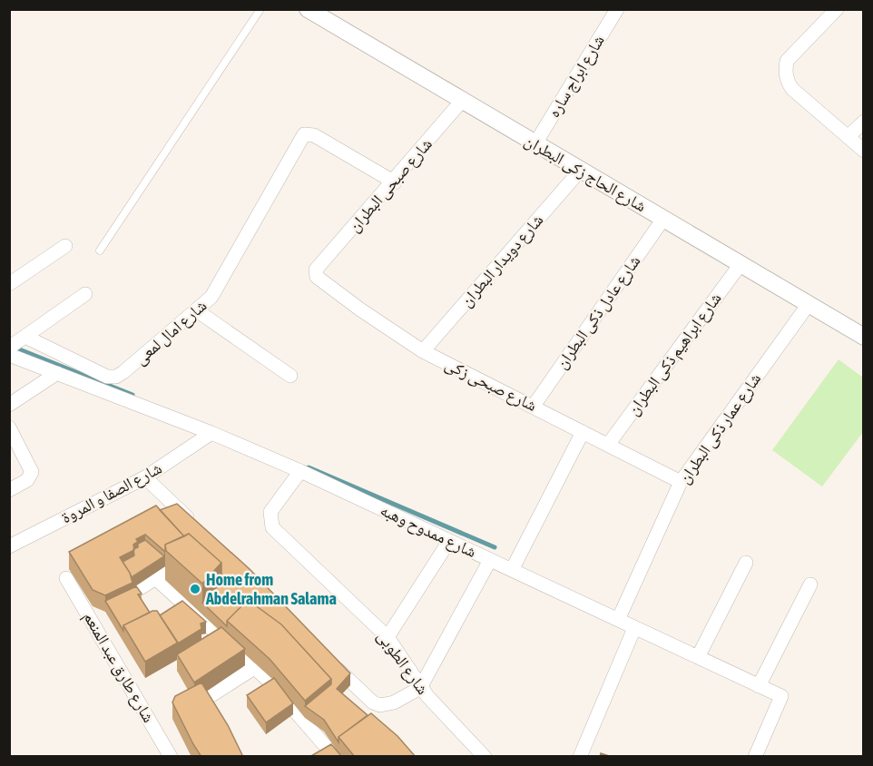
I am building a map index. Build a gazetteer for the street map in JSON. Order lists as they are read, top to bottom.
{
  "streets": {
    "street": [
      "شارع ابراج ساره",
      "شارع الحاج زكى البطران",
      "شارع صبحى البطران",
      "شارع دويدار البطران",
      "شارع عادل ذكى البطران",
      "شارع امال لمعى",
      "شارع ابراهيم ذكى البطران",
      "شارع صبحى زكى",
      "شارع عمار ذكى البطران",
      "شارع الصفا و المروة",
      "شارع ممدوح وهبه",
      "شارع الطوبى",
      "شارع طارق عبد المنعم"
    ]
  },
  "crossings": [
    ["شارع ابراج ساره", "شارع الحاج زكى البطران"],
    ["شارع الحاج زكى البطران", "شارع صبحى البطران"],
    ["شارع الحاج زكى البطران", "شارع دويدار البطران"],
    ["شارع الحاج زكى البطران", "شارع عادل ذكى البطران"],
    ["شارع الحاج زكى البطران", "شارع ابراهيم ذكى البطران"],
    ["شارع الحاج زكى البطران", "شارع عمار ذكى البطران"],
    ["شارع صبحى البطران", "شارع امال لمعى"],
    ["شارع صبحى البطران", "شارع صبحى زكى"],
    ["شارع دويدار البطران", "شارع صبحى زكى"],
    ["شارع عادل ذكى البطران", "شارع صبحى زكى"],
    ["شارع ابراهيم ذكى البطران", "شارع صبحى زكى"],
    ["شارع صبحى زكى", "شارع عمار ذكى البطران"],
    ["شارع عمار ذكى البطران", "شارع ممدوح وهبه"],
    ["شارع الصفا و المروة", "شارع ممدوح وهبه"],
    ["شارع ممدوح وهبه", "شارع الطوبى"]
  ],
  "places": ["Home from Abdelrahman Salama"]
}
